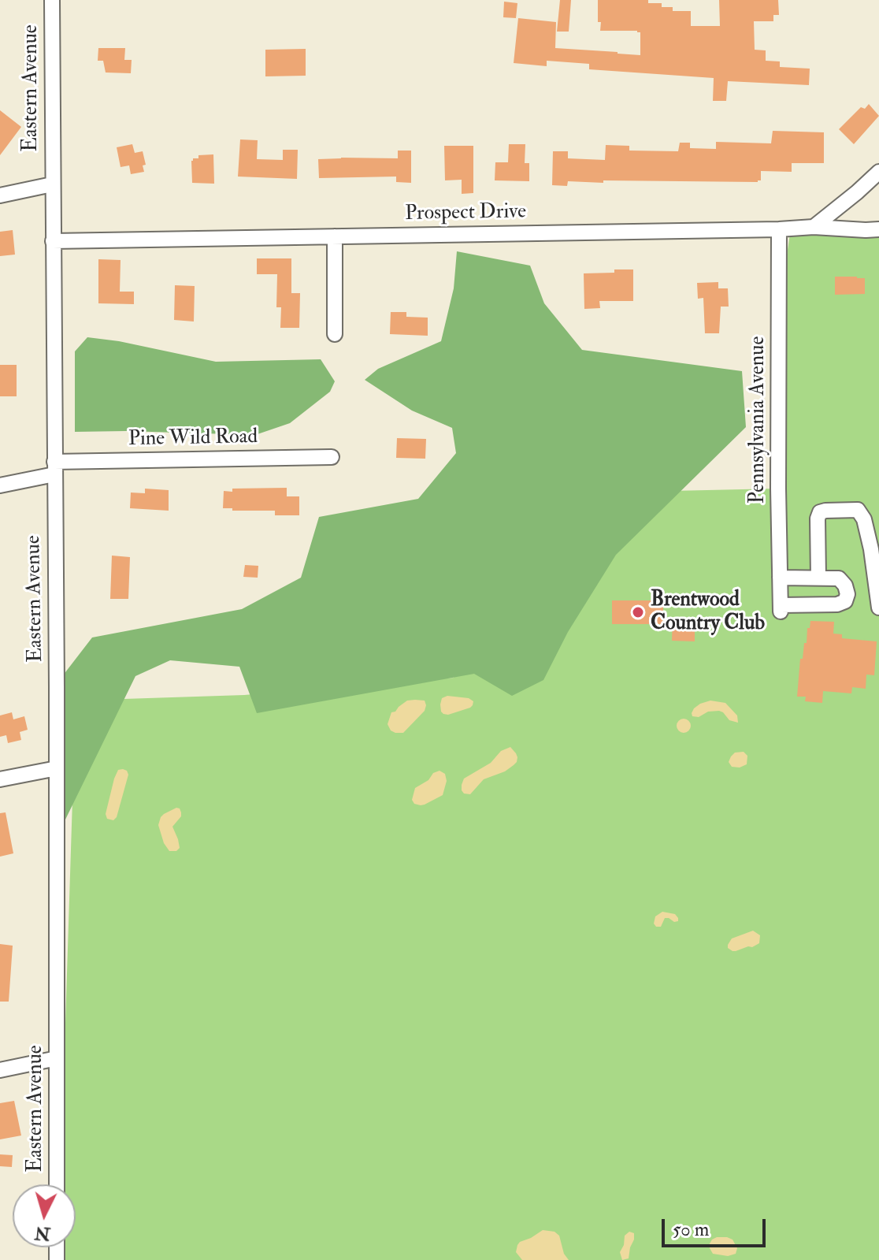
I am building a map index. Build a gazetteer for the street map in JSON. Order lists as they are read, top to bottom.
{
  "streets": {
    "street": [
      "Eastern Avenue",
      "Prospect Drive",
      "Pennsylvania Avenue",
      "Pine Wild Road"
    ]
  },
  "crossings": [
    ["Eastern Avenue", "Prospect Drive"],
    ["Eastern Avenue", "Pine Wild Road"],
    ["Prospect Drive", "Pennsylvania Avenue"]
  ],
  "places": ["Brentwood Country Club"],
  "scale_bar": "50 m",
  "north": "bottom"
}
